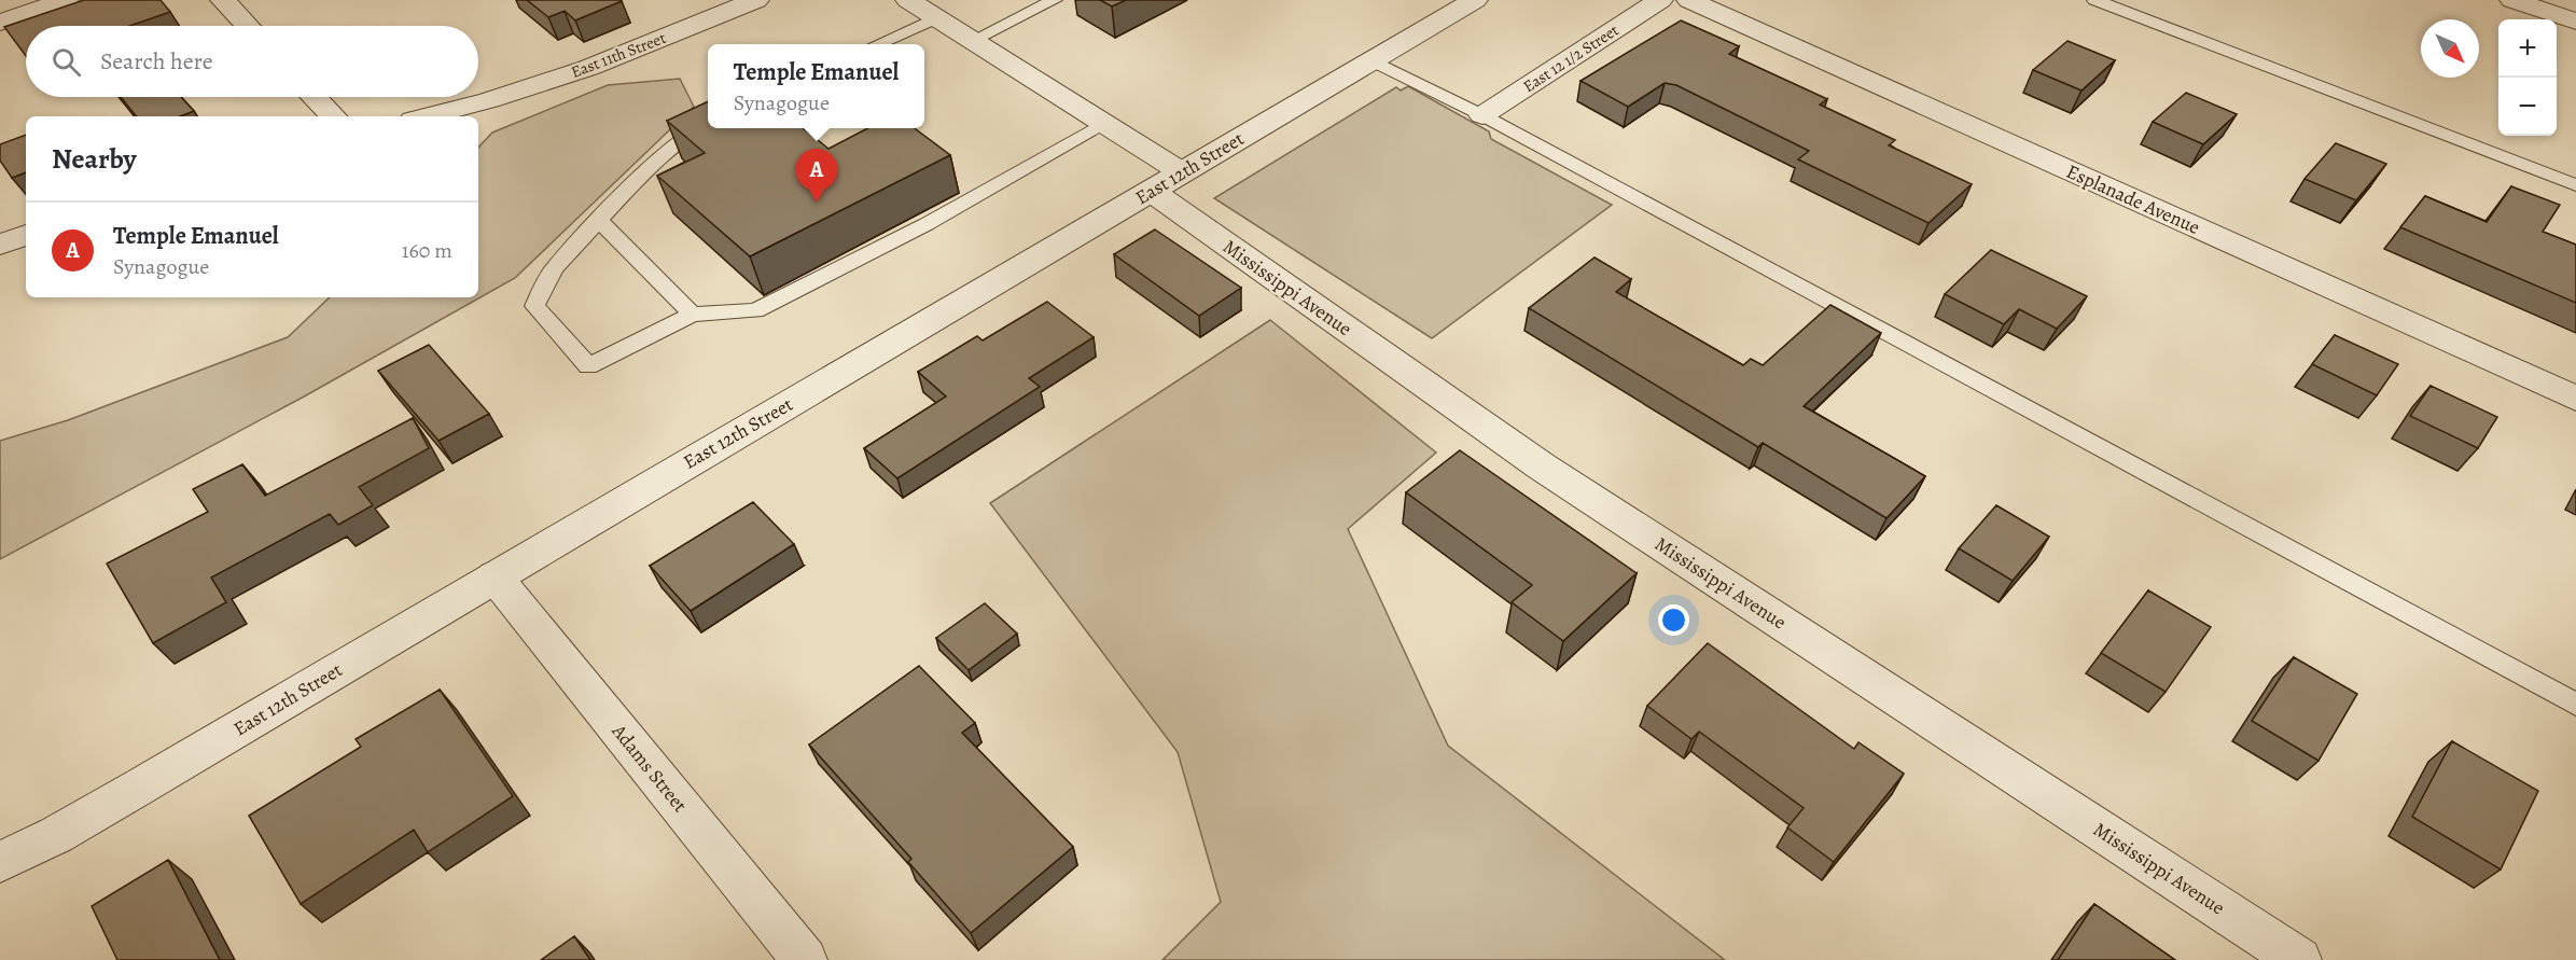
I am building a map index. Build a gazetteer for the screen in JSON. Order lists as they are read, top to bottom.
{
  "streets": {
    "street": [
      "East 11th Street",
      "East 12 1/2 Street",
      "East 12th Street",
      "Esplanade Avenue",
      "Mississippi Avenue",
      "Adams Street"
    ]
  },
  "crossings": [
    ["East 12th Street", "Mississippi Avenue"],
    ["East 12th Street", "Adams Street"]
  ],
  "north": "bottom right",
  "page": {
    "map_buttons": ["+", "−"],
    "search": "Search here",
    "popup": ["Temple Emanuel", "Synagogue"],
    "heading": "Nearby",
    "pins": "A",
    "list": [
      {
        "mark": "A",
        "name": "Temple Emanuel",
        "note": "Synagogue",
        "value": "160 m"
      }
    ]
  }
}
